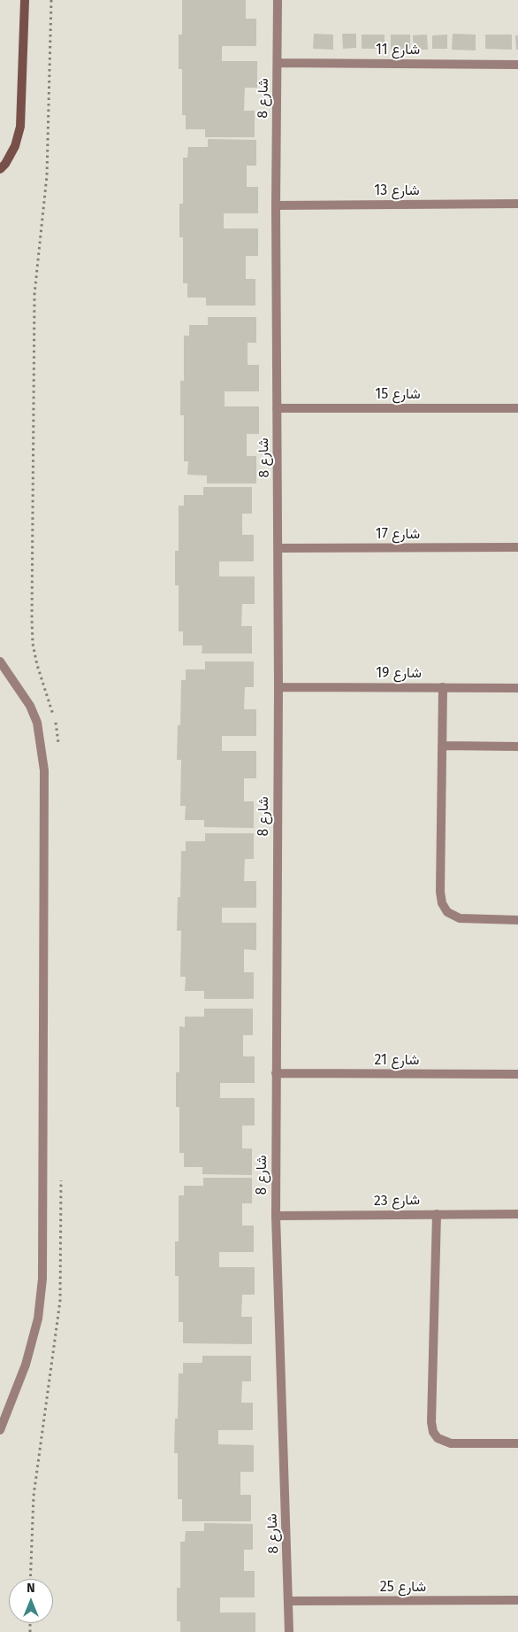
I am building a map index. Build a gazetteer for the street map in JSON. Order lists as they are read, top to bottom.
{
  "streets": {
    "street": [
      "شارع 11",
      "شارع 8",
      "شارع 13",
      "شارع 15",
      "شارع 17",
      "شارع 19",
      "شارع 21",
      "شارع 23",
      "شارع 25"
    ]
  },
  "crossings": [
    ["شارع 11", "شارع 8"],
    ["شارع 8", "شارع 13"],
    ["شارع 8", "شارع 15"],
    ["شارع 8", "شارع 17"],
    ["شارع 8", "شارع 19"],
    ["شارع 8", "شارع 21"],
    ["شارع 8", "شارع 23"],
    ["شارع 8", "شارع 25"]
  ],
  "north": "top"
}
